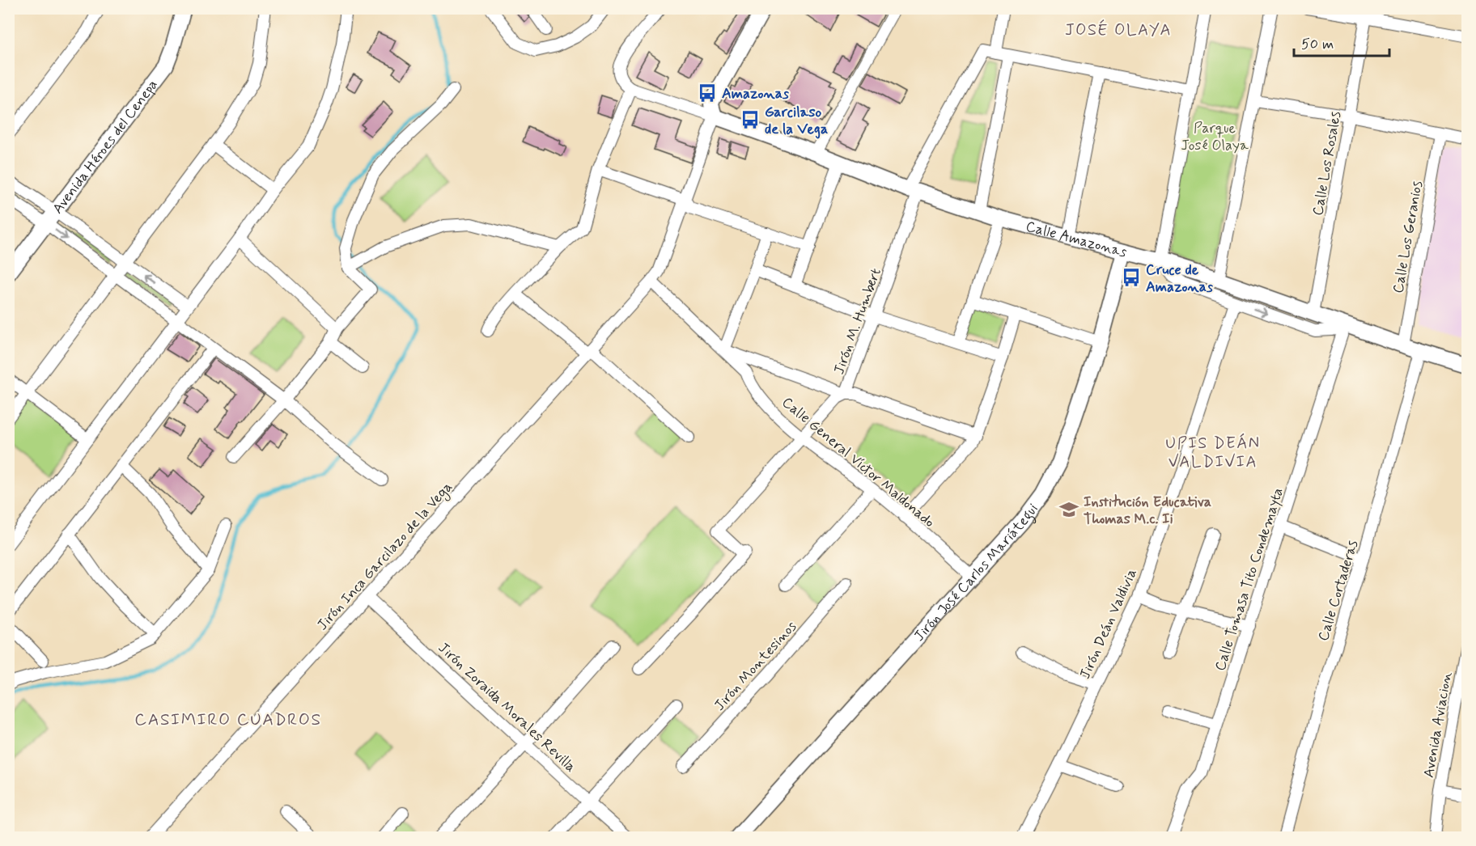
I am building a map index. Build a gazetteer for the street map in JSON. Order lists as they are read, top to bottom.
{
  "streets": {
    "street": [
      "Avenida Héroes del Cenepa",
      "Calle Los Rosales",
      "Calle Los Geranios",
      "Calle Amazonas",
      "Jirón M. Humbert",
      "Calle General Víctor Maldonado",
      "Jirón Inca Garcilazo de la Vega",
      "Jirón José Carlos Mariátegui",
      "Calle Tomasa Tito Condemayta",
      "Calle Cortaderas",
      "Jirón Deán Valdivia",
      "Jirón Montesinos",
      "Jirón Zoraida Morales Revilla",
      "Avenida Aviacion"
    ]
  },
  "crossings": [
    ["Calle Los Rosales", "Calle Amazonas"],
    ["Calle Los Geranios", "Calle Amazonas"],
    ["Calle Amazonas", "Jirón M. Humbert"],
    ["Calle Amazonas", "Jirón Inca Garcilazo de la Vega"],
    ["Calle Amazonas", "Jirón José Carlos Mariátegui"],
    ["Calle Amazonas", "Calle Tomasa Tito Condemayta"],
    ["Calle Amazonas", "Calle Cortaderas"],
    ["Jirón M. Humbert", "Calle General Víctor Maldonado"],
    ["Calle General Víctor Maldonado", "Jirón Inca Garcilazo de la Vega"],
    ["Calle General Víctor Maldonado", "Jirón José Carlos Mariátegui"],
    ["Jirón Inca Garcilazo de la Vega", "Jirón Zoraida Morales Revilla"]
  ],
  "districts": ["JOSÉ OLAYA", "UPIS DEÁN VALDIVIA", "CASIMIRO CUADROS"],
  "parks": ["Parque José Olaya"],
  "places": {
    "bus stop": ["Amazonas", "Garcilaso de la Vega", "Cruce de Amazonas"],
    "school or university": ["Institución Educativa Thomas M.c. Ii"]
  },
  "scale_bar": "50 m"
}
